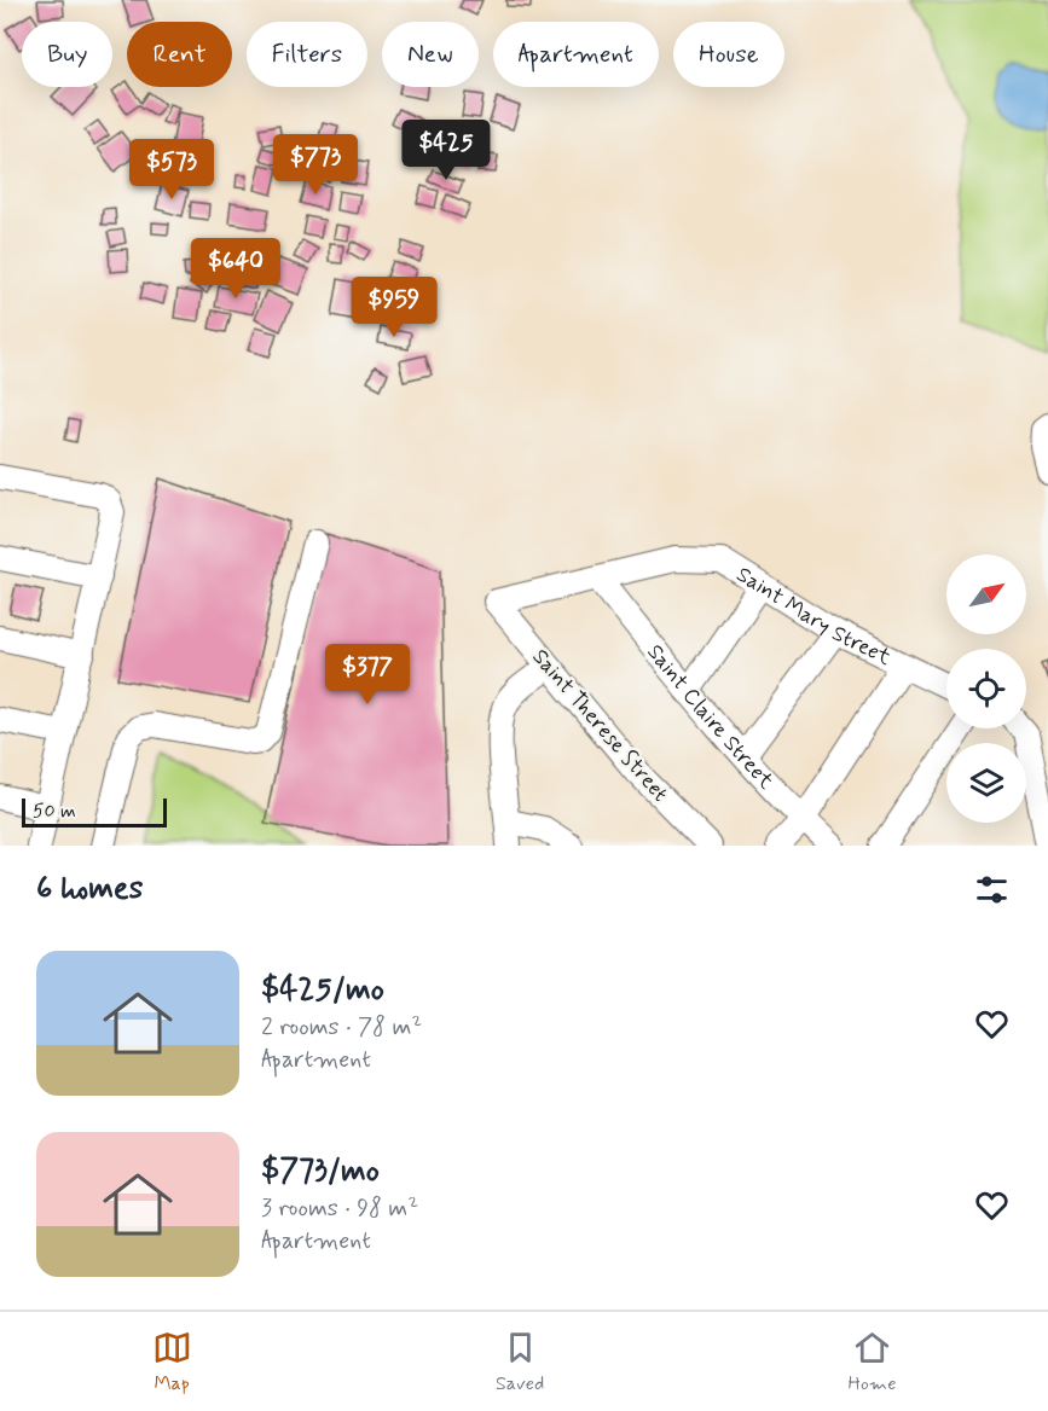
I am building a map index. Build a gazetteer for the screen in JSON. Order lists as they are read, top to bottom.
{
  "streets": {
    "street": ["Saint Mary Street", "Saint Claire Street", "Saint Therese Street"]
  },
  "crossings": [
    ["Saint Mary Street", "Saint Claire Street"],
    ["Saint Mary Street", "Saint Therese Street"]
  ],
  "scale_bar": "50 m",
  "north": "top right",
  "page": {
    "chip": [
      "Buy",
      "Rent",
      "Filters",
      "New",
      "Apartment",
      "House"
    ],
    "price": [
      "$425",
      "$773",
      "$573",
      "$640",
      "$959",
      "$377"
    ],
    "scale": "50 m",
    "heading": "6 homes",
    "list": [
      {
        "name": "$425/mo",
        "note": "2 rooms · 78 m² · Apartment"
      },
      {
        "name": "$773/mo",
        "note": "3 rooms · 98 m² · Apartment"
      }
    ],
    "tabs": ["Map", "Saved", "Home"]
  }
}
